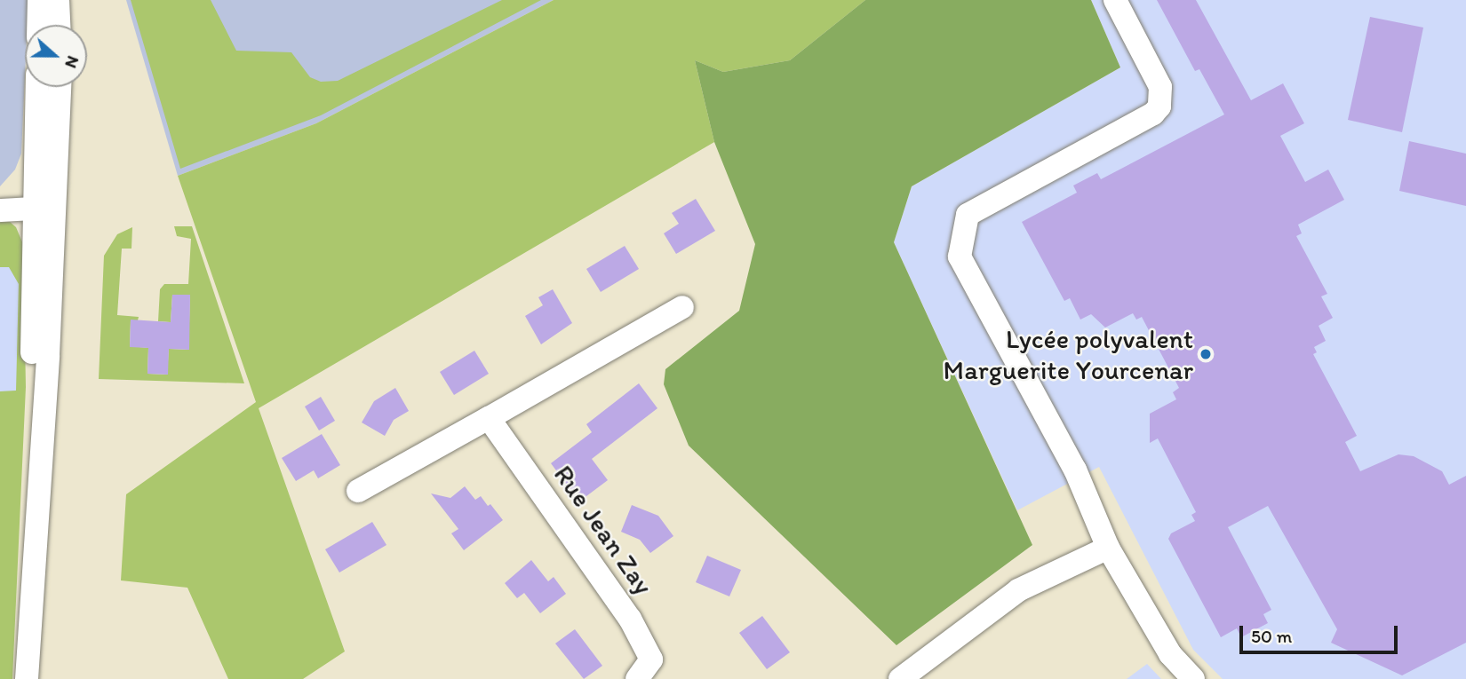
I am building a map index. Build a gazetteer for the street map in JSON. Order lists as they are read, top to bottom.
{
  "streets": {
    "street": ["Rue Jean Zay"]
  },
  "places": ["Lycée polyvalent Marguerite Yourcenar"],
  "scale_bar": "50 m",
  "north": "right"
}
